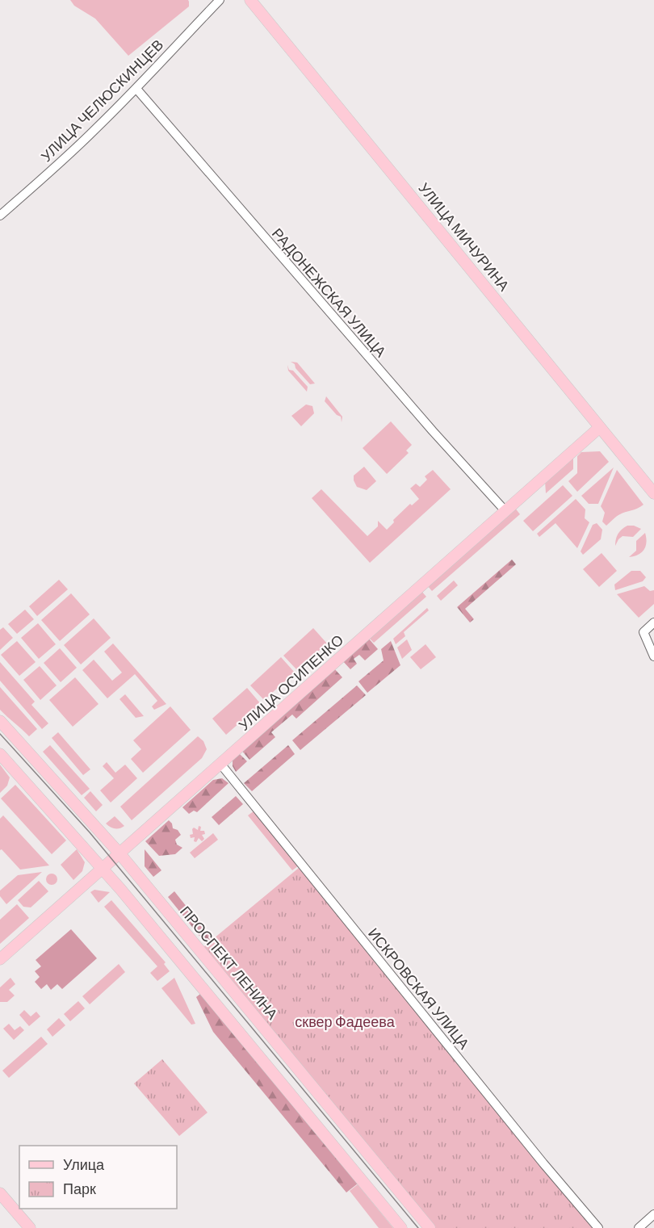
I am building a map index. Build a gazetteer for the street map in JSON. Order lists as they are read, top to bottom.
{
  "streets": {
    "main road": ["УЛИЦА МИЧУРИНА", "УЛИЦА ОСИПЕНКО", "ПРОСПЕКТ ЛЕНИНА"],
    "street": ["УЛИЦА ЧЕЛЮСКИНЦЕВ", "РАДОНЕЖСКАЯ УЛИЦА", "ИСКРОВСКАЯ УЛИЦА"]
  },
  "crossings": [
    ["УЛИЦА ЧЕЛЮСКИНЦЕВ", "РАДОНЕЖСКАЯ УЛИЦА"],
    ["УЛИЦА МИЧУРИНА", "УЛИЦА ОСИПЕНКО"],
    ["РАДОНЕЖСКАЯ УЛИЦА", "УЛИЦА ОСИПЕНКО"],
    ["УЛИЦА ОСИПЕНКО", "ПРОСПЕКТ ЛЕНИНА"],
    ["УЛИЦА ОСИПЕНКО", "ИСКРОВСКАЯ УЛИЦА"]
  ],
  "parks": ["сквер Фадеева"],
  "legend": ["Улица", "Парк"]
}
